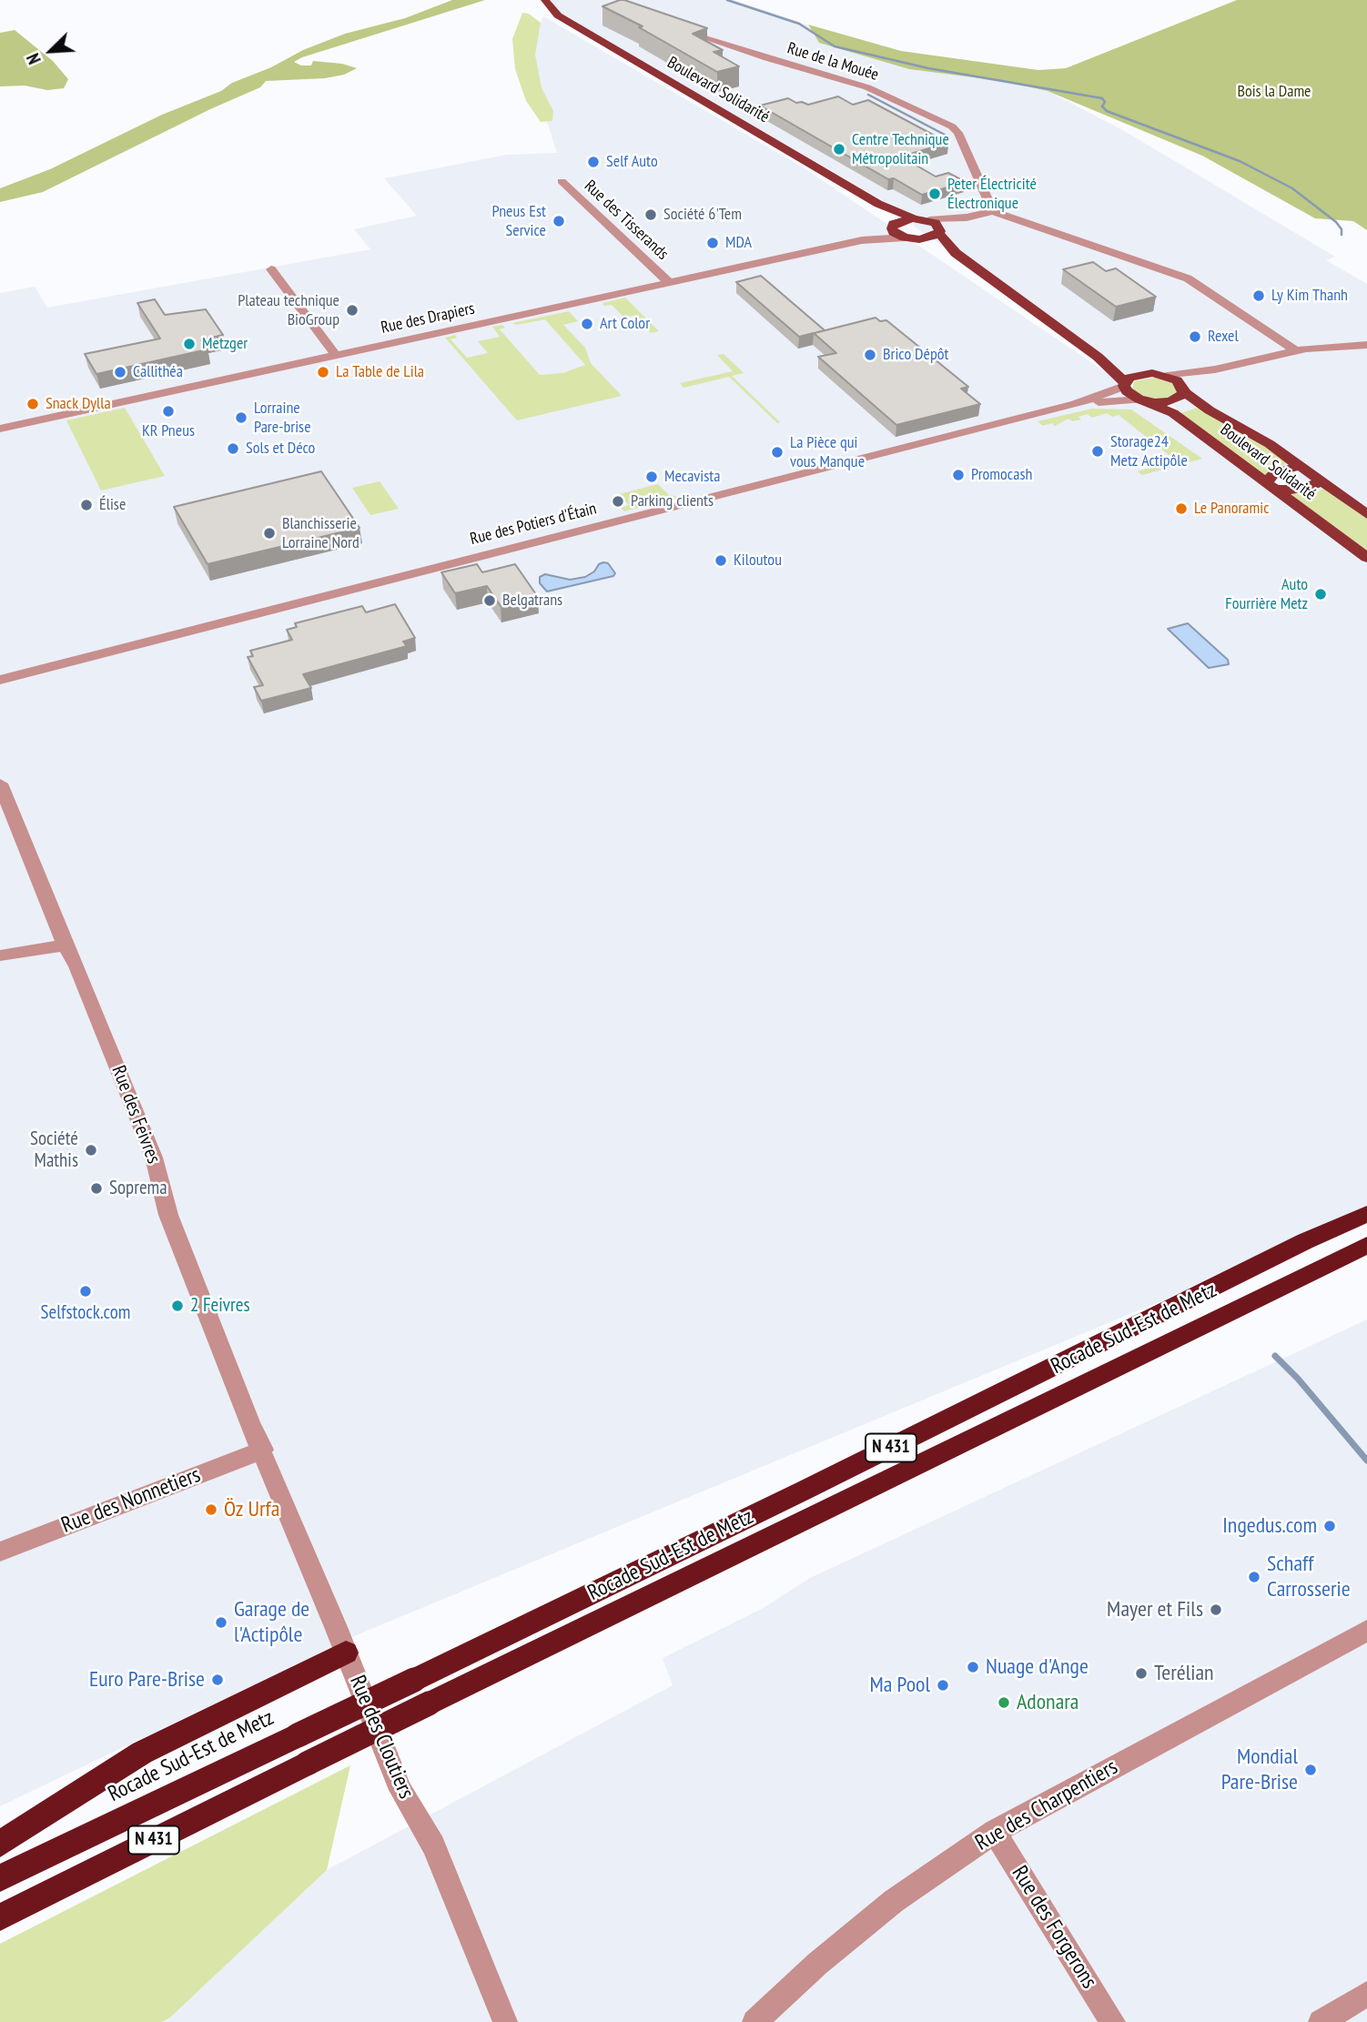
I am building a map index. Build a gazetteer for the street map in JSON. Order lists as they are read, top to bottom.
{
  "streets": {
    "highway": ["Rocade Sud-Est de Metz", "N 431"],
    "main road": ["Boulevard Solidarité"],
    "street": [
      "Rue de la Mouée",
      "Rue des Tisserands",
      "Rue des Drapiers",
      "Rue des Potiers d'Étain",
      "Rue des Feivres",
      "Rue des Nonnetiers",
      "Rue des Cloutiers",
      "Rue des Charpentiers",
      "Rue des Forgerons"
    ]
  },
  "crossings": [
    ["Boulevard Solidarité", "Rue des Drapiers"],
    ["Boulevard Solidarité", "Rue des Potiers d'Étain"],
    ["Rue des Tisserands", "Rue des Drapiers"],
    ["Rue des Feivres", "Rue des Nonnetiers"],
    ["Rue des Feivres", "Rue des Cloutiers"],
    ["Rue des Nonnetiers", "Rue des Cloutiers"],
    ["Rue des Charpentiers", "Rue des Forgerons"]
  ],
  "parks": ["Bois la Dame"],
  "places": [
    "Centre Technique Métropolitain",
    "Self Auto",
    "Peter Électricité Électronique",
    "Société 6'Tem",
    "Pneus Est Service",
    "MDA",
    "Ly Kim Thanh",
    "Plateau technique BioGroup",
    "Art Color",
    "Rexel",
    "Metzger",
    "Brico Dépôt",
    "Callithéa",
    "La Table de Lila",
    "Snack Dylla",
    "KR Pneus",
    "Lorraine Pare-brise",
    "Sols et Déco",
    "Storage24 Metz Actipôle",
    "La Pièce qui vous Manque",
    "Promocash",
    "Mecavista",
    "Parking clients",
    "Élise",
    "Le Panoramic",
    "Blanchisserie Lorraine Nord",
    "Kiloutou",
    "Auto Fourrière Metz",
    "Belgatrans",
    "Société Mathis",
    "Soprema",
    "Selfstock.com",
    "2 Feivres",
    "Öz Urfa",
    "Ingedus.com",
    "Schaff Carrosserie",
    "Mayer et Fils",
    "Garage de l'Actipôle",
    "Nuage d'Ange",
    "Terélian",
    "Euro Pare-Brise",
    "Ma Pool",
    "Adonara",
    "Mondial Pare-Brise"
  ],
  "north": "bottom left"
}
